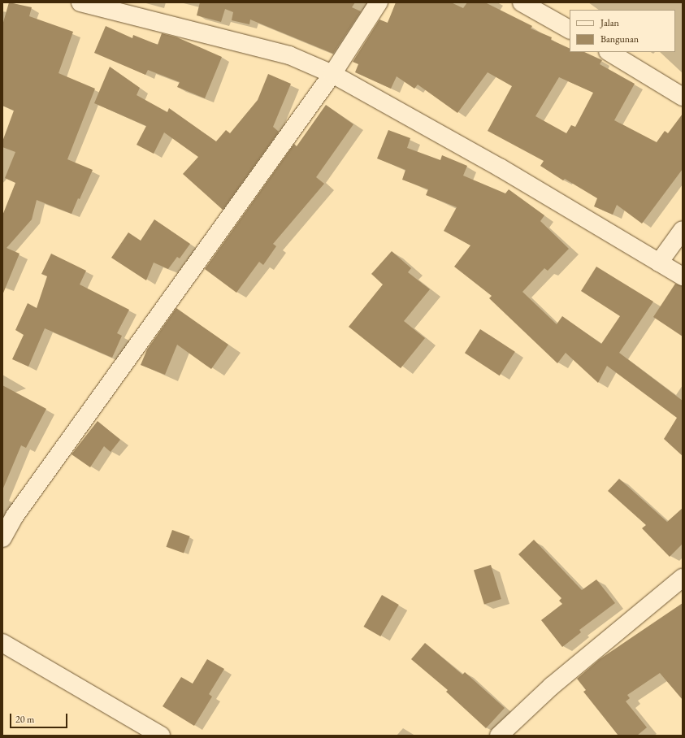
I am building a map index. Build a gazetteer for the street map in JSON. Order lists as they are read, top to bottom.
{
  "legend": ["Jalan", "Bangunan"],
  "scale_bar": "20 m"
}
